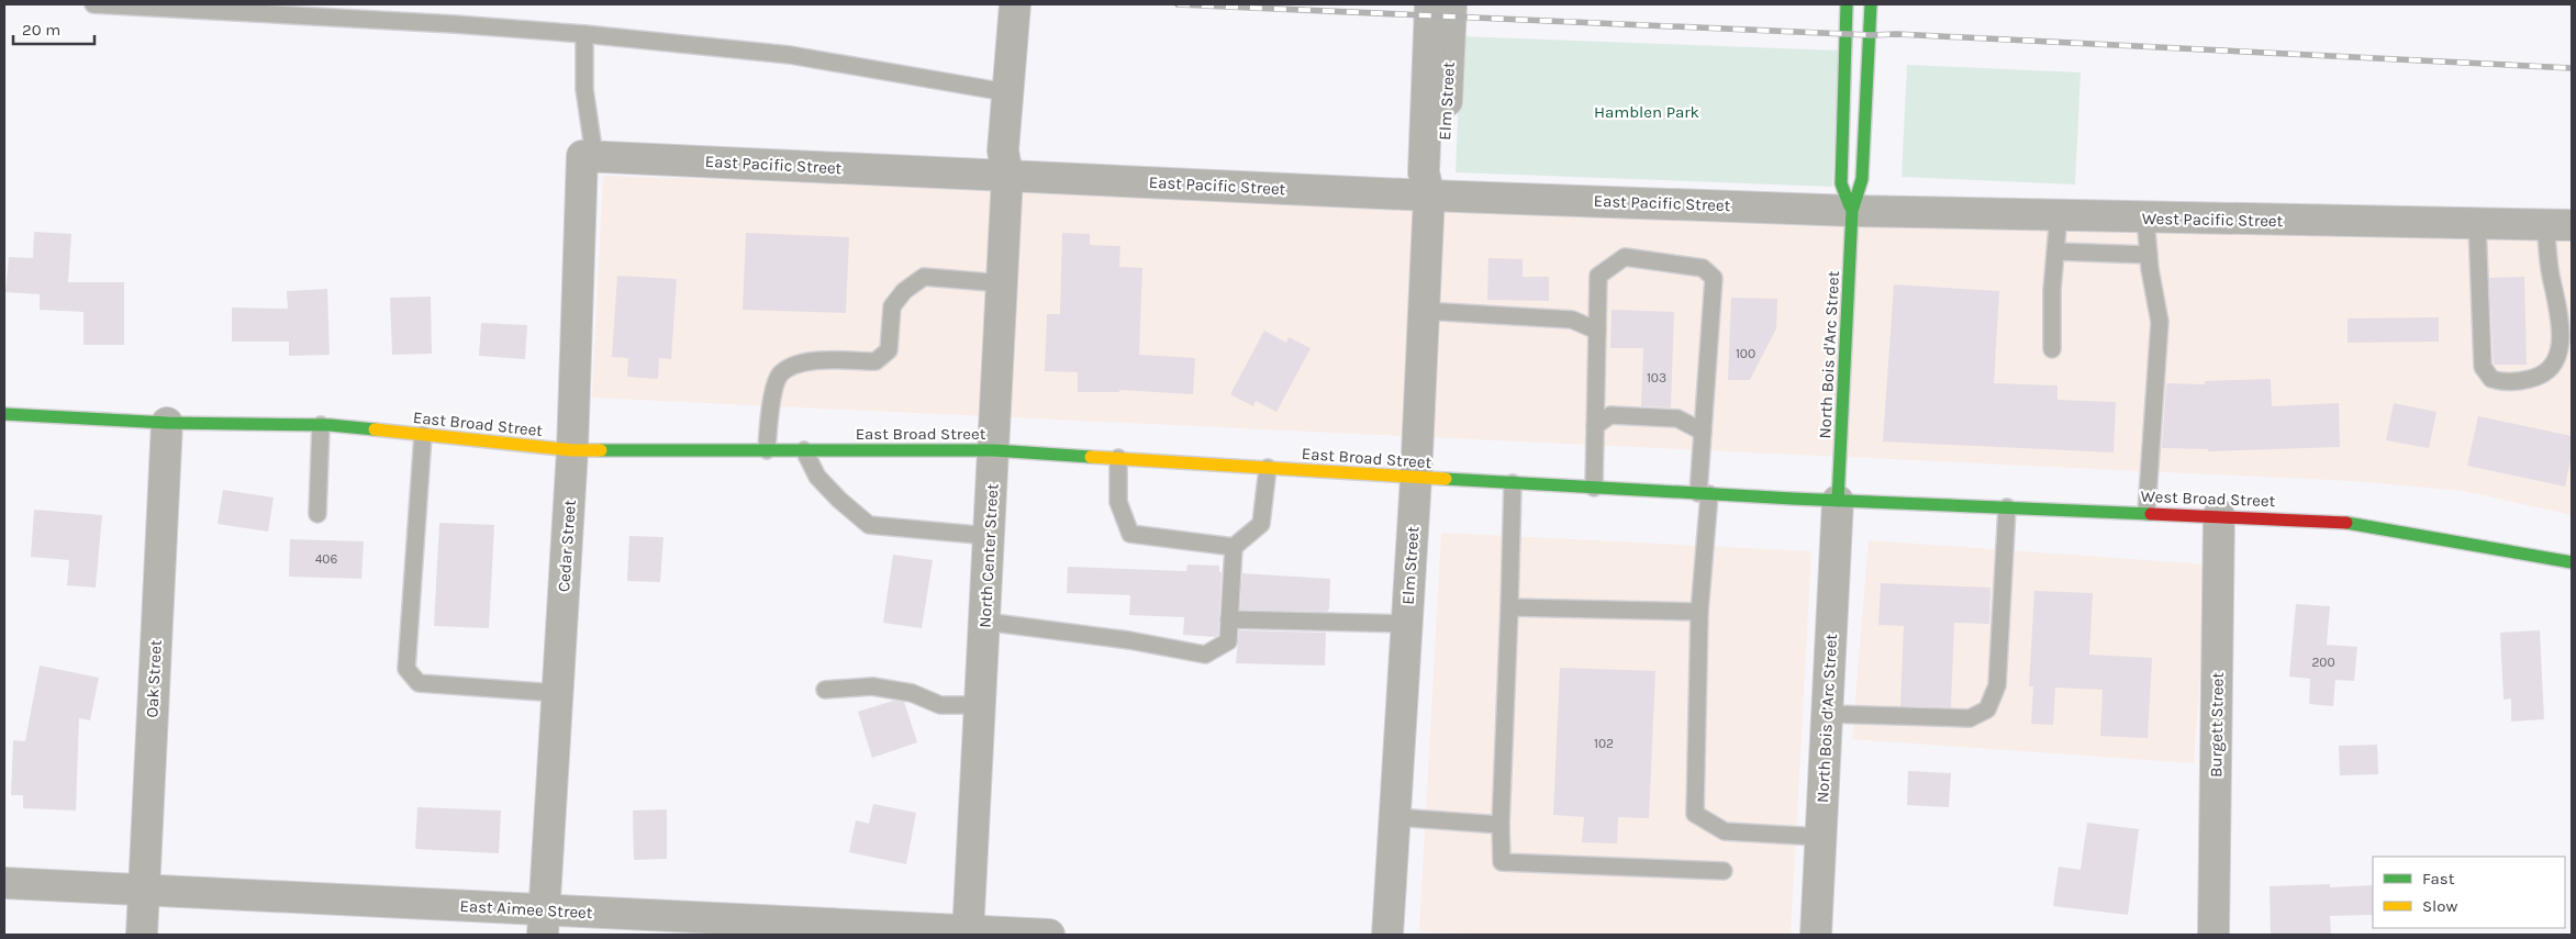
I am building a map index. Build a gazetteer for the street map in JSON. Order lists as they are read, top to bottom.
{
  "streets": {
    "main road": ["North Bois d'Arc Street", "East Broad Street", "West Broad Street"],
    "street": [
      "Elm Street",
      "East Pacific Street",
      "West Pacific Street",
      "Cedar Street",
      "North Center Street",
      "Oak Street",
      "North Bois d’Arc Street",
      "Burgett Street",
      "East Aimee Street"
    ]
  },
  "crossings": [
    ["Elm Street", "East Pacific Street"],
    ["Elm Street", "East Broad Street"],
    ["East Pacific Street", "West Pacific Street"],
    ["East Pacific Street", "North Bois d'Arc Street"],
    ["East Pacific Street", "Cedar Street"],
    ["East Pacific Street", "North Center Street"],
    ["West Pacific Street", "North Bois d'Arc Street"],
    ["North Bois d'Arc Street", "East Broad Street"],
    ["North Bois d'Arc Street", "West Broad Street"],
    ["North Bois d'Arc Street", "North Bois d’Arc Street"],
    ["East Broad Street", "West Broad Street"],
    ["East Broad Street", "Cedar Street"],
    ["East Broad Street", "North Center Street"],
    ["East Broad Street", "Oak Street"],
    ["East Broad Street", "North Bois d’Arc Street"],
    ["West Broad Street", "North Bois d’Arc Street"],
    ["West Broad Street", "Burgett Street"],
    ["Cedar Street", "East Aimee Street"],
    ["North Center Street", "East Aimee Street"],
    ["Oak Street", "East Aimee Street"]
  ],
  "parks": ["Hamblen Park"],
  "house_numbers": [
    "100",
    "103",
    "406",
    "200",
    "102"
  ],
  "legend": ["Fast", "Slow"],
  "scale_bar": "20 m"
}
